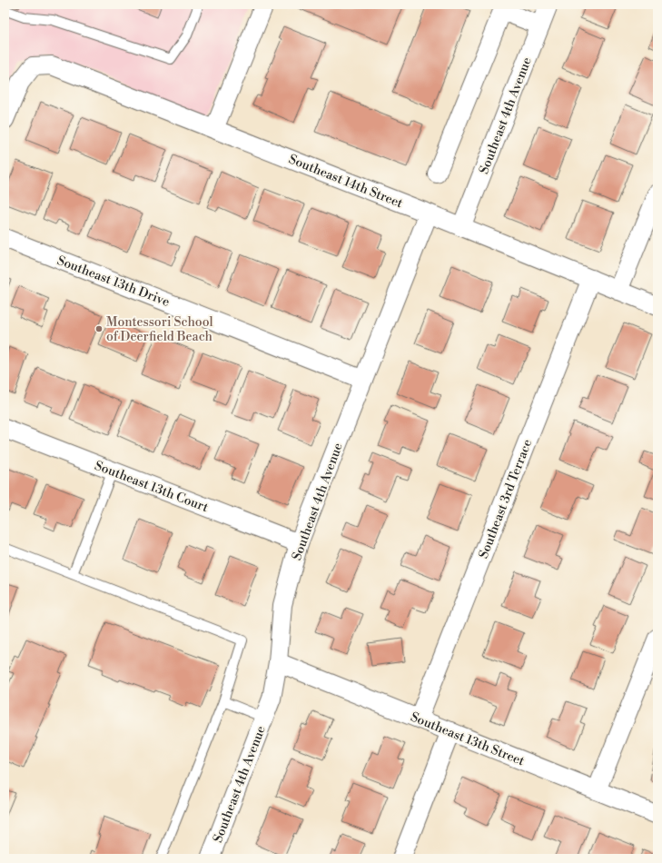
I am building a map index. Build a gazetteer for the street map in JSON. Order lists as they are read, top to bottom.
{
  "streets": {
    "street": [
      "Southeast 4th Avenue",
      "Southeast 14th Street",
      "Southeast 13th Drive",
      "Southeast 13th Court",
      "Southeast 3rd Terrace",
      "Southeast 13th Street"
    ]
  },
  "crossings": [
    ["Southeast 4th Avenue", "Southeast 14th Street"],
    ["Southeast 4th Avenue", "Southeast 13th Drive"],
    ["Southeast 4th Avenue", "Southeast 13th Court"],
    ["Southeast 4th Avenue", "Southeast 13th Street"],
    ["Southeast 14th Street", "Southeast 3rd Terrace"],
    ["Southeast 3rd Terrace", "Southeast 13th Street"]
  ],
  "places": ["Montessori School of Deerfield Beach"]
}
